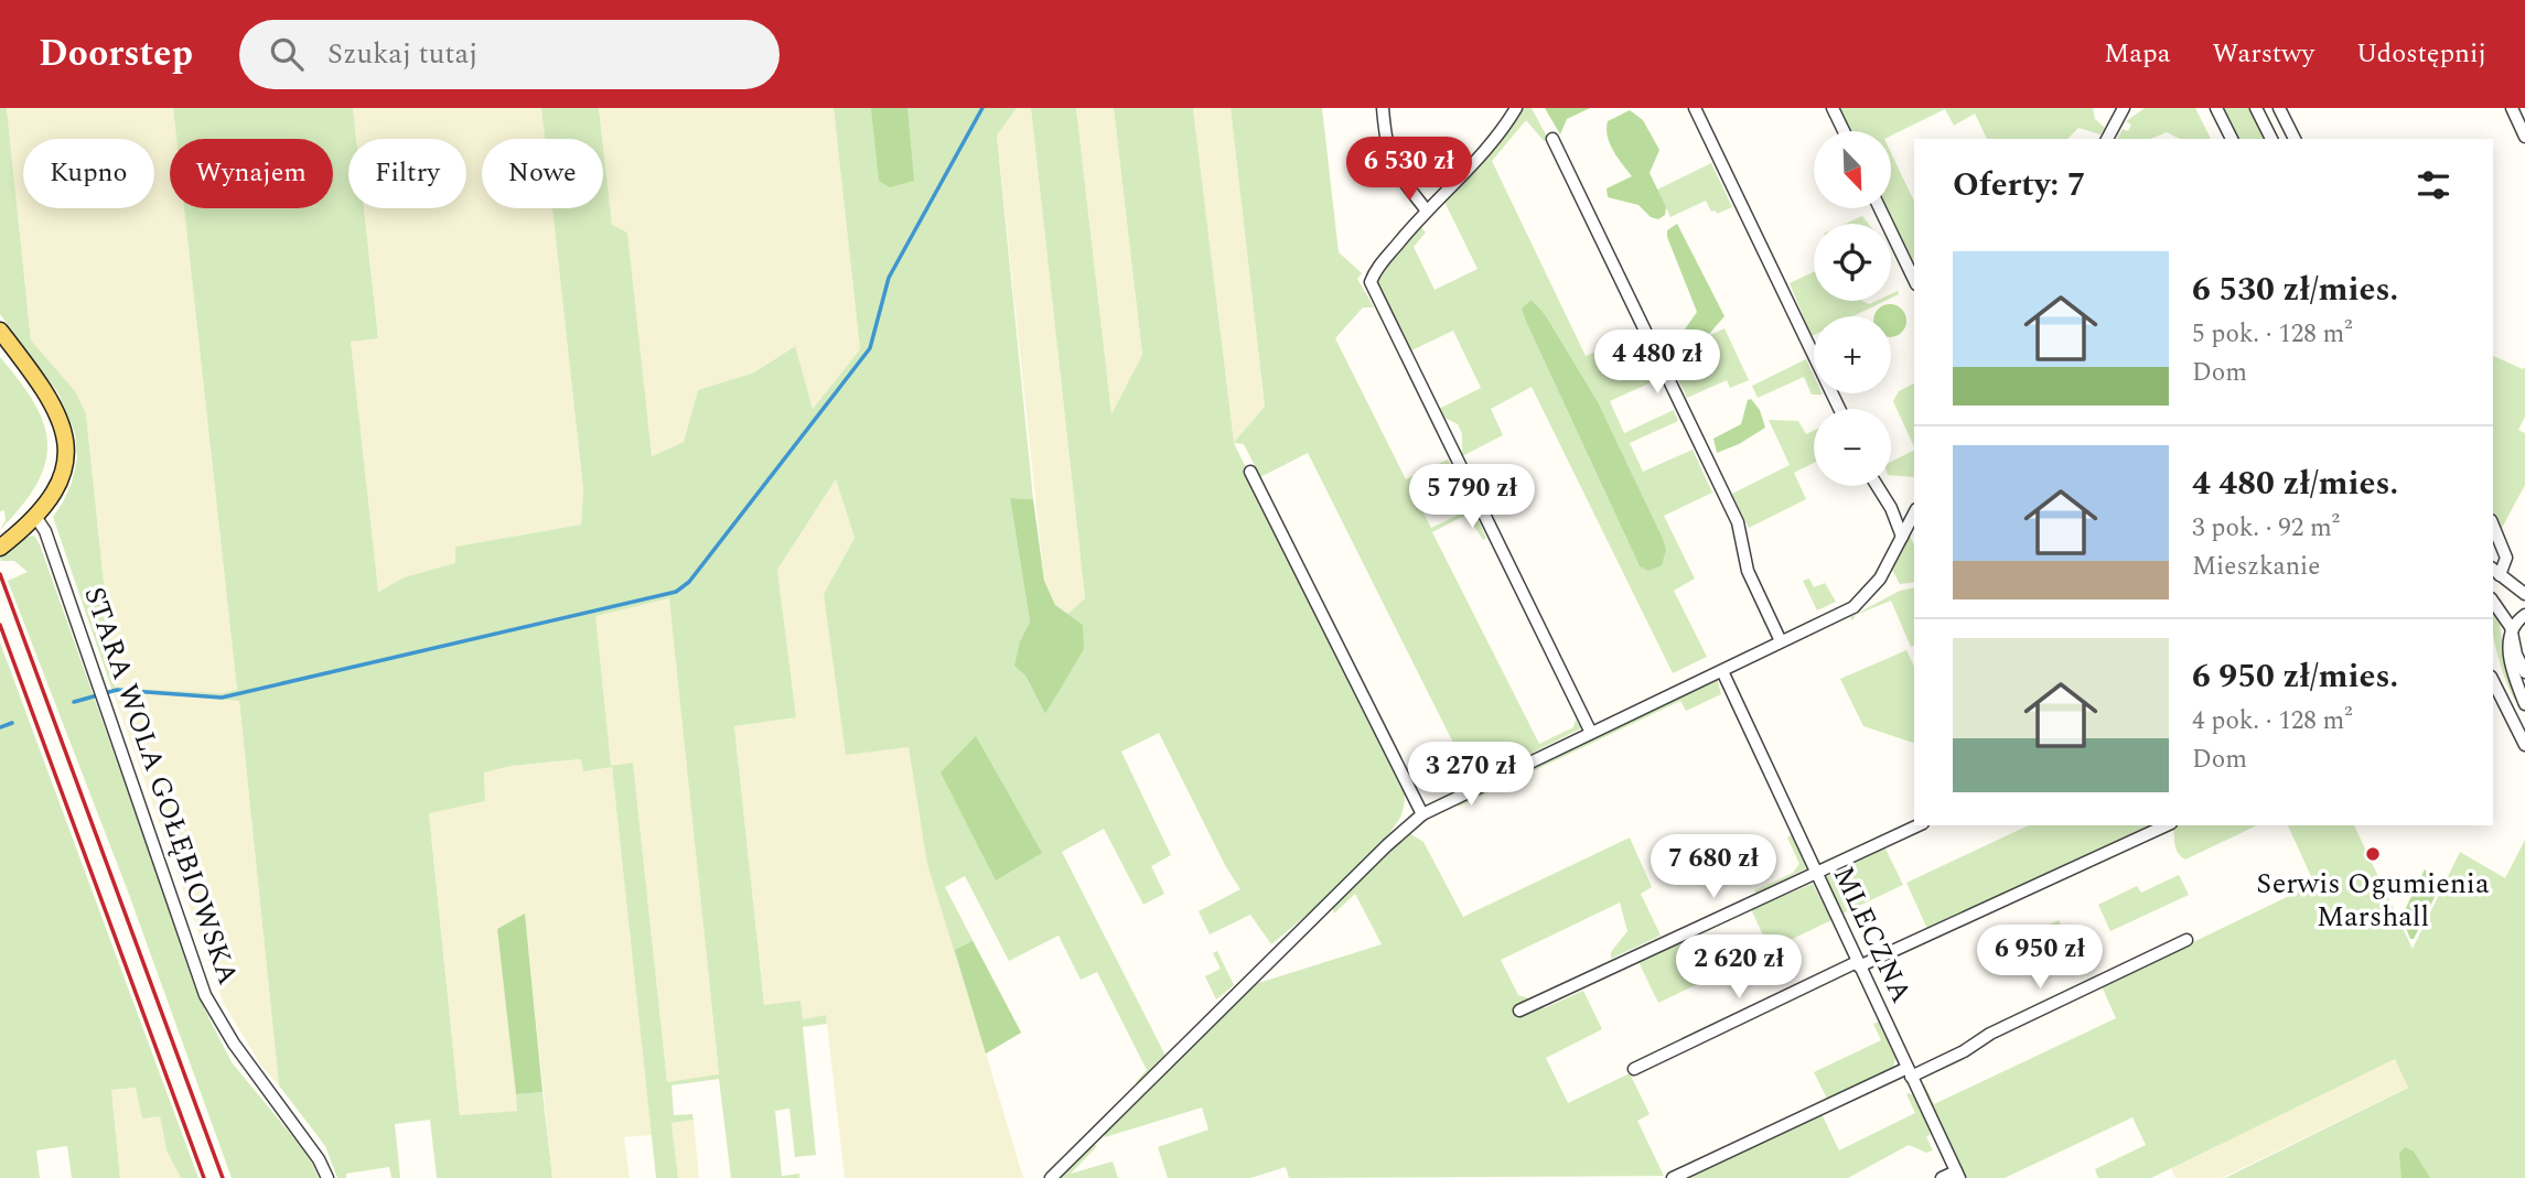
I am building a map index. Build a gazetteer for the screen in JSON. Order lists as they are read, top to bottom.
{
  "streets": {
    "street": ["STARA WOLA GOŁĘBIOWSKA", "MLECZNA"]
  },
  "places": ["Serwis Ogumienia Marshall"],
  "north": "bottom right",
  "page": {
    "header": "Doorstep",
    "search": "Szukaj tutaj",
    "nav": ["Mapa", "Warstwy", "Udostępnij"],
    "map_buttons": ["+", "−"],
    "price": [
      "6 530 zł",
      "4 480 zł",
      "5 790 zł",
      "3 270 zł",
      "7 680 zł",
      "6 950 zł",
      "2 620 zł"
    ],
    "chip": [
      "Kupno",
      "Wynajem",
      "Filtry",
      "Nowe"
    ],
    "heading": "Oferty: 7",
    "list": [
      {
        "name": "6 530 zł/mies.",
        "note": "5 pok. · 128 m² · Dom"
      },
      {
        "name": "4 480 zł/mies.",
        "note": "3 pok. · 92 m² · Mieszkanie"
      },
      {
        "name": "6 950 zł/mies.",
        "note": "4 pok. · 128 m² · Dom"
      }
    ]
  }
}
